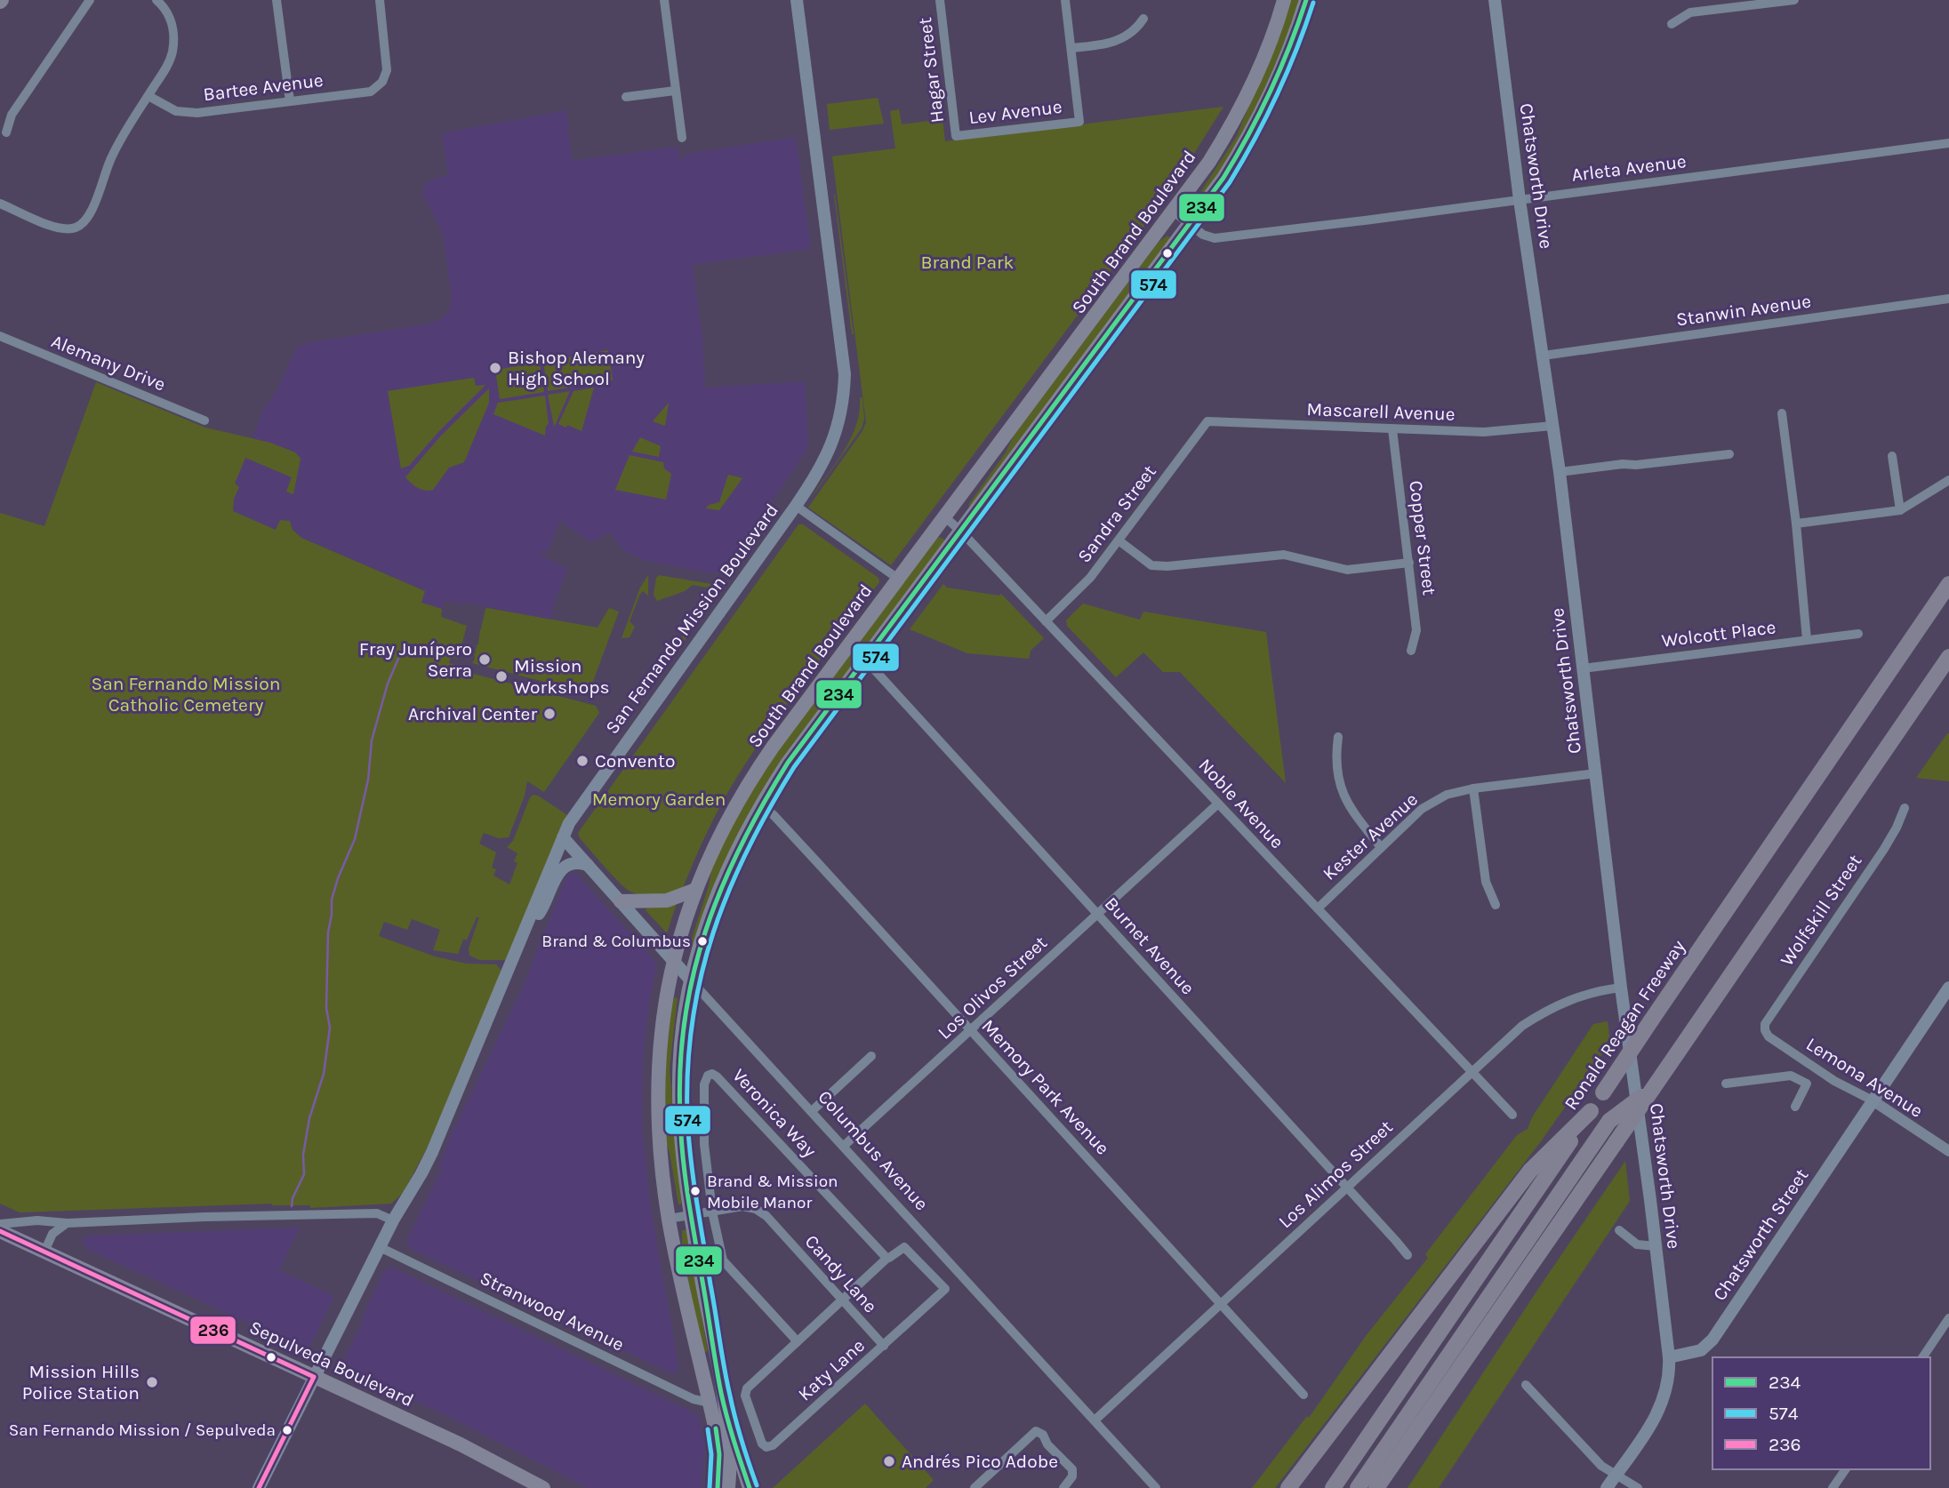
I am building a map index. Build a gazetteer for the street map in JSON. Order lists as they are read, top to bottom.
{
  "streets": {
    "highway": ["Ronald Reagan Freeway"],
    "main road": [
      "Chatsworth Drive",
      "South Brand Boulevard",
      "San Fernando Mission Boulevard",
      "Columbus Avenue",
      "Chatsworth Street",
      "Sepulveda Boulevard"
    ],
    "street": [
      "Hagar Street",
      "Bartee Avenue",
      "Lev Avenue",
      "Arleta Avenue",
      "Stanwin Avenue",
      "Alemany Drive",
      "Mascarell Avenue",
      "Sandra Street",
      "Copper Street",
      "Wolcott Place",
      "Noble Avenue",
      "Kester Avenue",
      "Wolfskill Street",
      "Burnet Avenue",
      "Los Olivos Street",
      "Lemona Avenue",
      "Memory Park Avenue",
      "Veronica Way",
      "Los Alimos Street",
      "Candy Lane",
      "Stranwood Avenue",
      "Katy Lane"
    ]
  },
  "crossings": [
    ["Hagar Street", "Lev Avenue"],
    ["Arleta Avenue", "Chatsworth Drive"],
    ["Arleta Avenue", "South Brand Boulevard"],
    ["Chatsworth Drive", "Stanwin Avenue"],
    ["Chatsworth Drive", "Mascarell Avenue"],
    ["Chatsworth Drive", "Wolcott Place"],
    ["Chatsworth Drive", "Kester Avenue"],
    ["Chatsworth Drive", "Los Alimos Street"],
    ["Chatsworth Drive", "Chatsworth Street"],
    ["South Brand Boulevard", "Noble Avenue"],
    ["South Brand Boulevard", "Burnet Avenue"],
    ["South Brand Boulevard", "Memory Park Avenue"],
    ["South Brand Boulevard", "Columbus Avenue"],
    ["South Brand Boulevard", "Candy Lane"],
    ["South Brand Boulevard", "Stranwood Avenue"],
    ["Mascarell Avenue", "Sandra Street"],
    ["Mascarell Avenue", "Copper Street"],
    ["Sandra Street", "Noble Avenue"],
    ["San Fernando Mission Boulevard", "Columbus Avenue"],
    ["San Fernando Mission Boulevard", "Stranwood Avenue"],
    ["San Fernando Mission Boulevard", "Sepulveda Boulevard"],
    ["Noble Avenue", "Kester Avenue"],
    ["Noble Avenue", "Los Olivos Street"],
    ["Noble Avenue", "Los Alimos Street"],
    ["Wolfskill Street", "Lemona Avenue"],
    ["Burnet Avenue", "Los Olivos Street"],
    ["Burnet Avenue", "Los Alimos Street"],
    ["Los Olivos Street", "Memory Park Avenue"],
    ["Los Olivos Street", "Columbus Avenue"],
    ["Lemona Avenue", "Chatsworth Street"],
    ["Memory Park Avenue", "Los Alimos Street"],
    ["Veronica Way", "Candy Lane"],
    ["Veronica Way", "Katy Lane"],
    ["Columbus Avenue", "Los Alimos Street"],
    ["Candy Lane", "Katy Lane"]
  ],
  "parks": ["Brand Park", "San Fernando Mission Catholic Cemetery", "Memory Garden"],
  "places": [
    "Bishop Alemany High School",
    "Fray Junípero Serra",
    "Mission Workshops",
    "Archival Center",
    "Convento",
    "Brand & Columbus",
    "Brand & Mission Mobile Manor",
    "Mission Hills Police Station",
    "San Fernando Mission / Sepulveda",
    "Andrés Pico Adobe"
  ],
  "lines": ["transit line 234", "transit line 574", "transit line 236"],
  "legend": ["234", "574", "236"]
}
